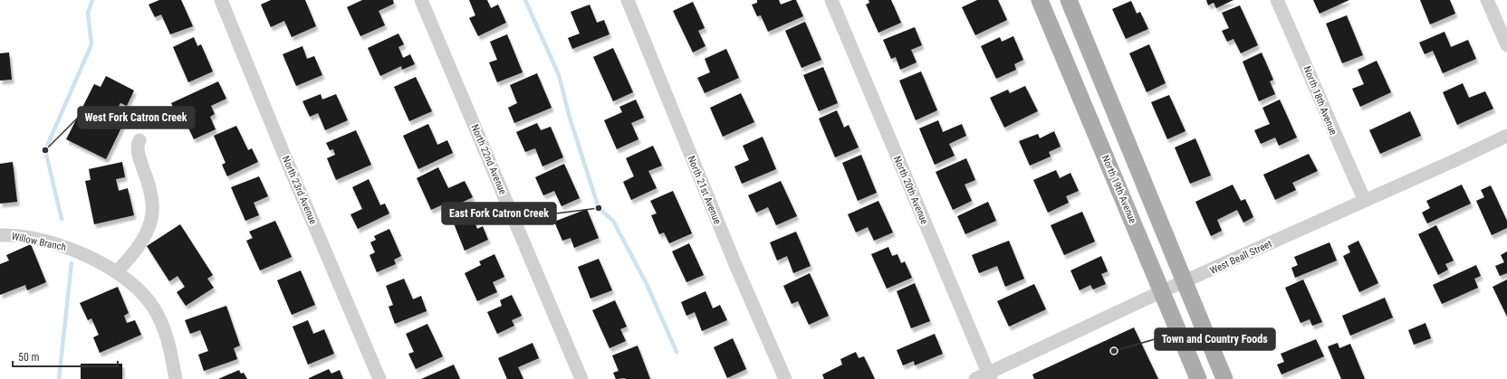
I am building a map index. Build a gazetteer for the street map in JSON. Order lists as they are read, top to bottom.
{
  "streets": {
    "main road": ["North 19th Avenue"],
    "street": [
      "North 18th Avenue",
      "North 22nd Avenue",
      "North 23rd Avenue",
      "North 21st Avenue",
      "North 20th Avenue",
      "Willow Branch",
      "West Beall Street"
    ]
  },
  "crossings": [
    ["North 18th Avenue", "West Beall Street"],
    ["North 19th Avenue", "West Beall Street"],
    ["North 20th Avenue", "West Beall Street"]
  ],
  "places": ["West Fork Catron Creek", "East Fork Catron Creek", "Town and Country Foods"],
  "scale_bar": "50 m"
}
